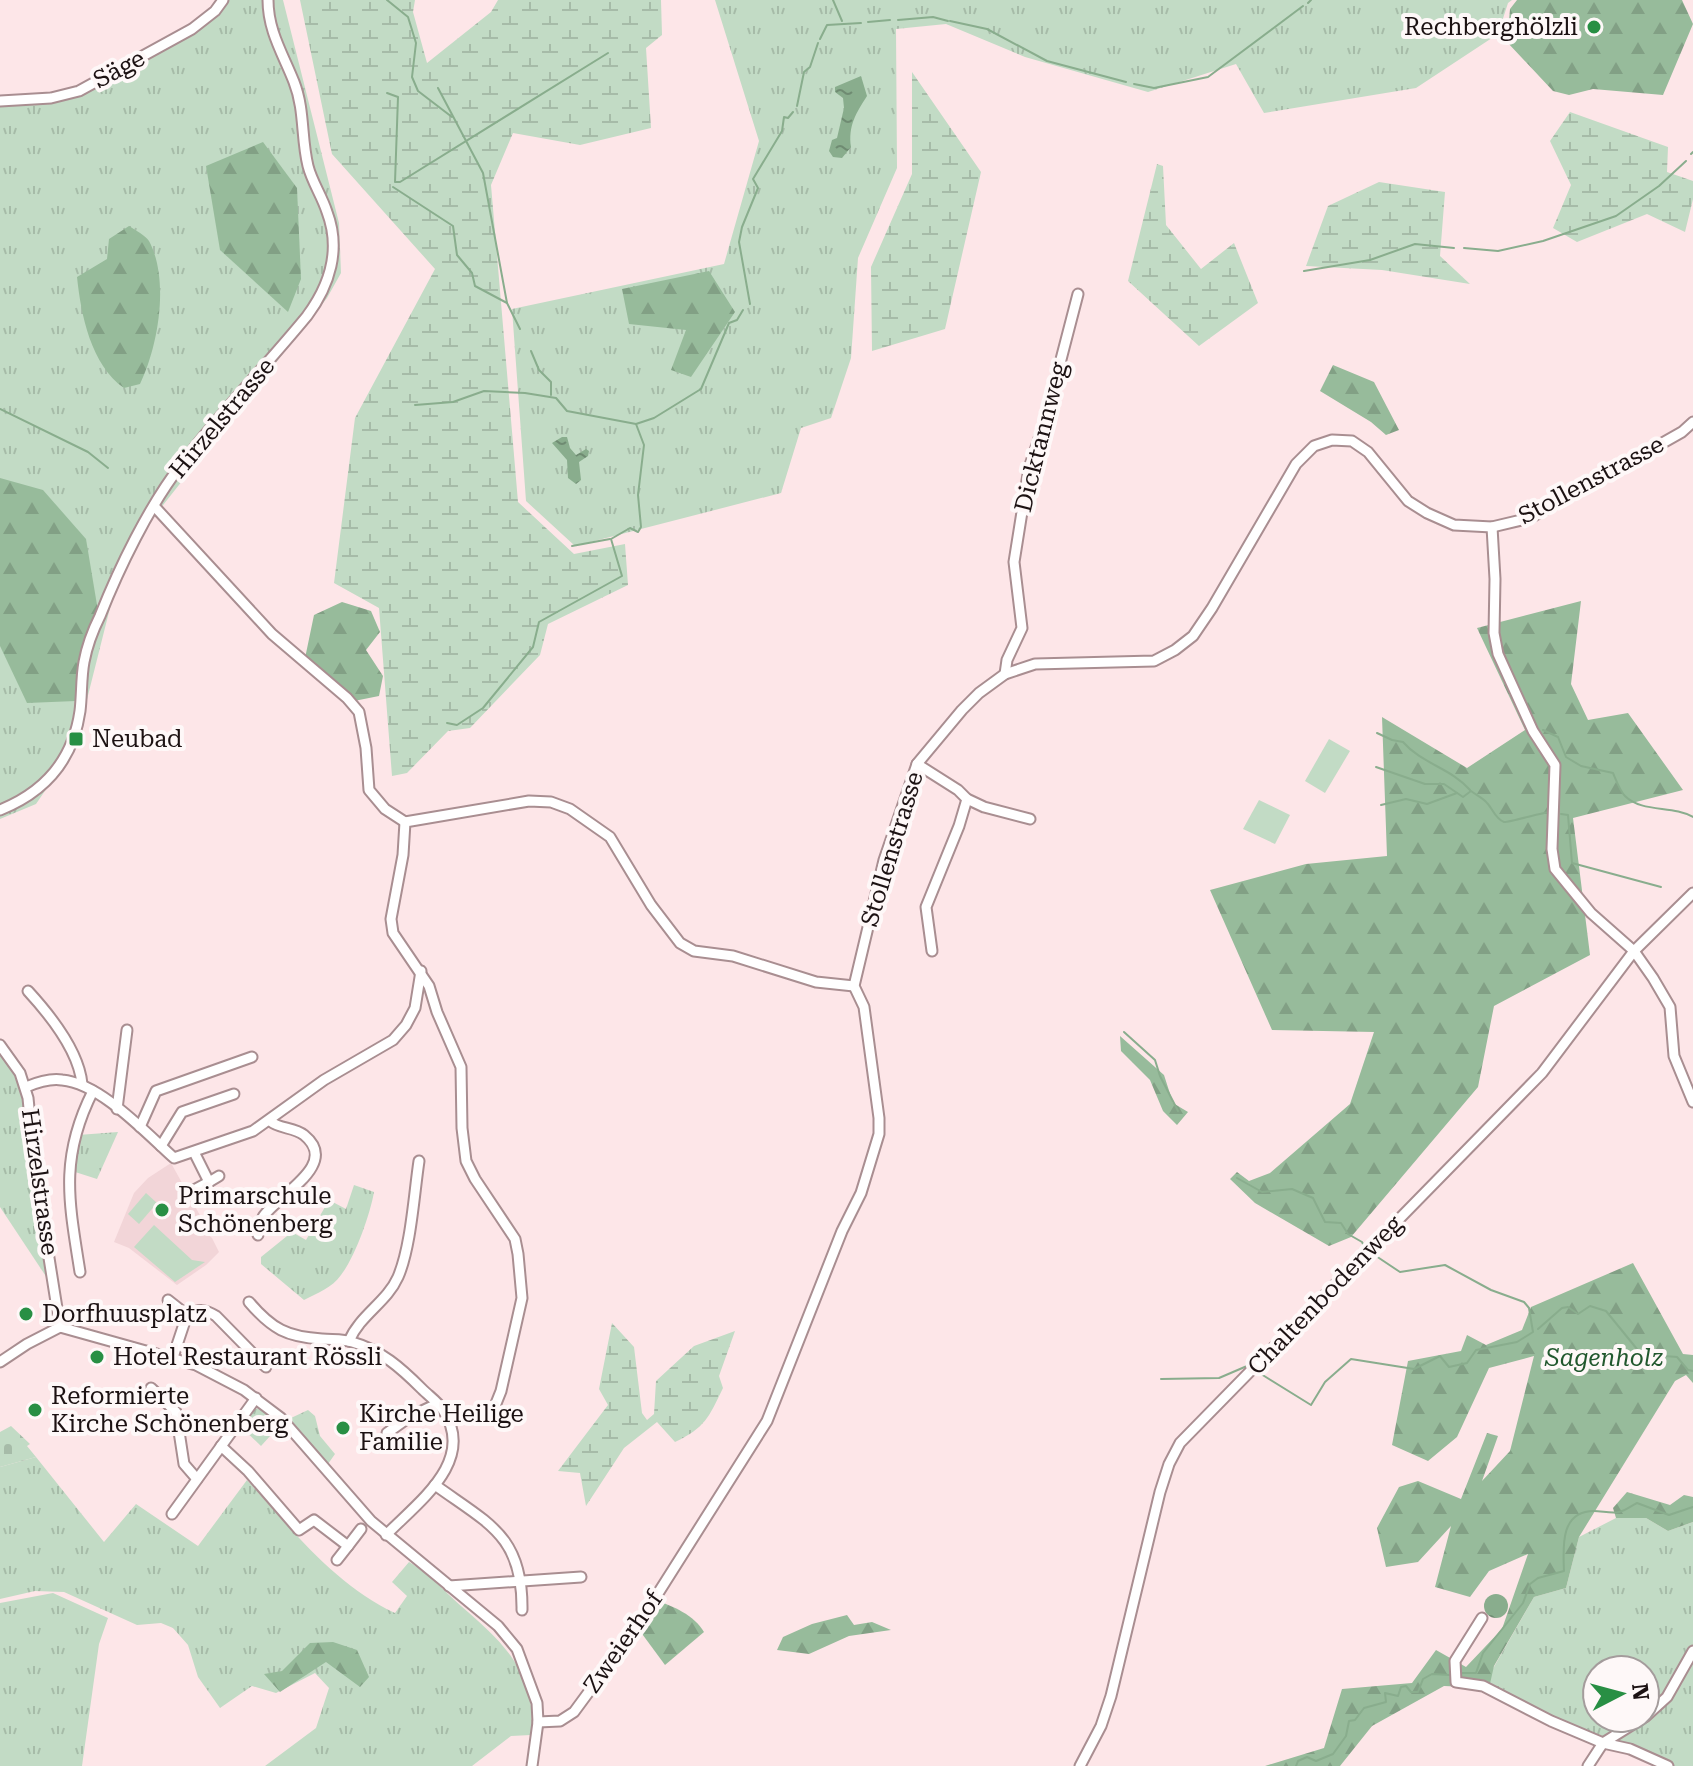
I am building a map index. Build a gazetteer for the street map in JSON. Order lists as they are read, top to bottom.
{
  "streets": {
    "street": [
      "Säge",
      "Hirzelstrasse",
      "Dicktannweg",
      "Stollenstrasse",
      "Chaltenbodenweg",
      "Zweierhof"
    ]
  },
  "crossings": [
    ["Dicktannweg", "Stollenstrasse"],
    ["Stollenstrasse", "Zweierhof"]
  ],
  "parks": ["Sagenholz"],
  "places": {
    "other": [
      "Rechberghölzli",
      "Primarschule Schönenberg",
      "Dorfhuusplatz",
      "Hotel Restaurant Rössli",
      "Reformierte Kirche Schönenberg",
      "Kirche Heilige Familie"
    ],
    "transit": ["Neubad"]
  },
  "north": "right"
}
